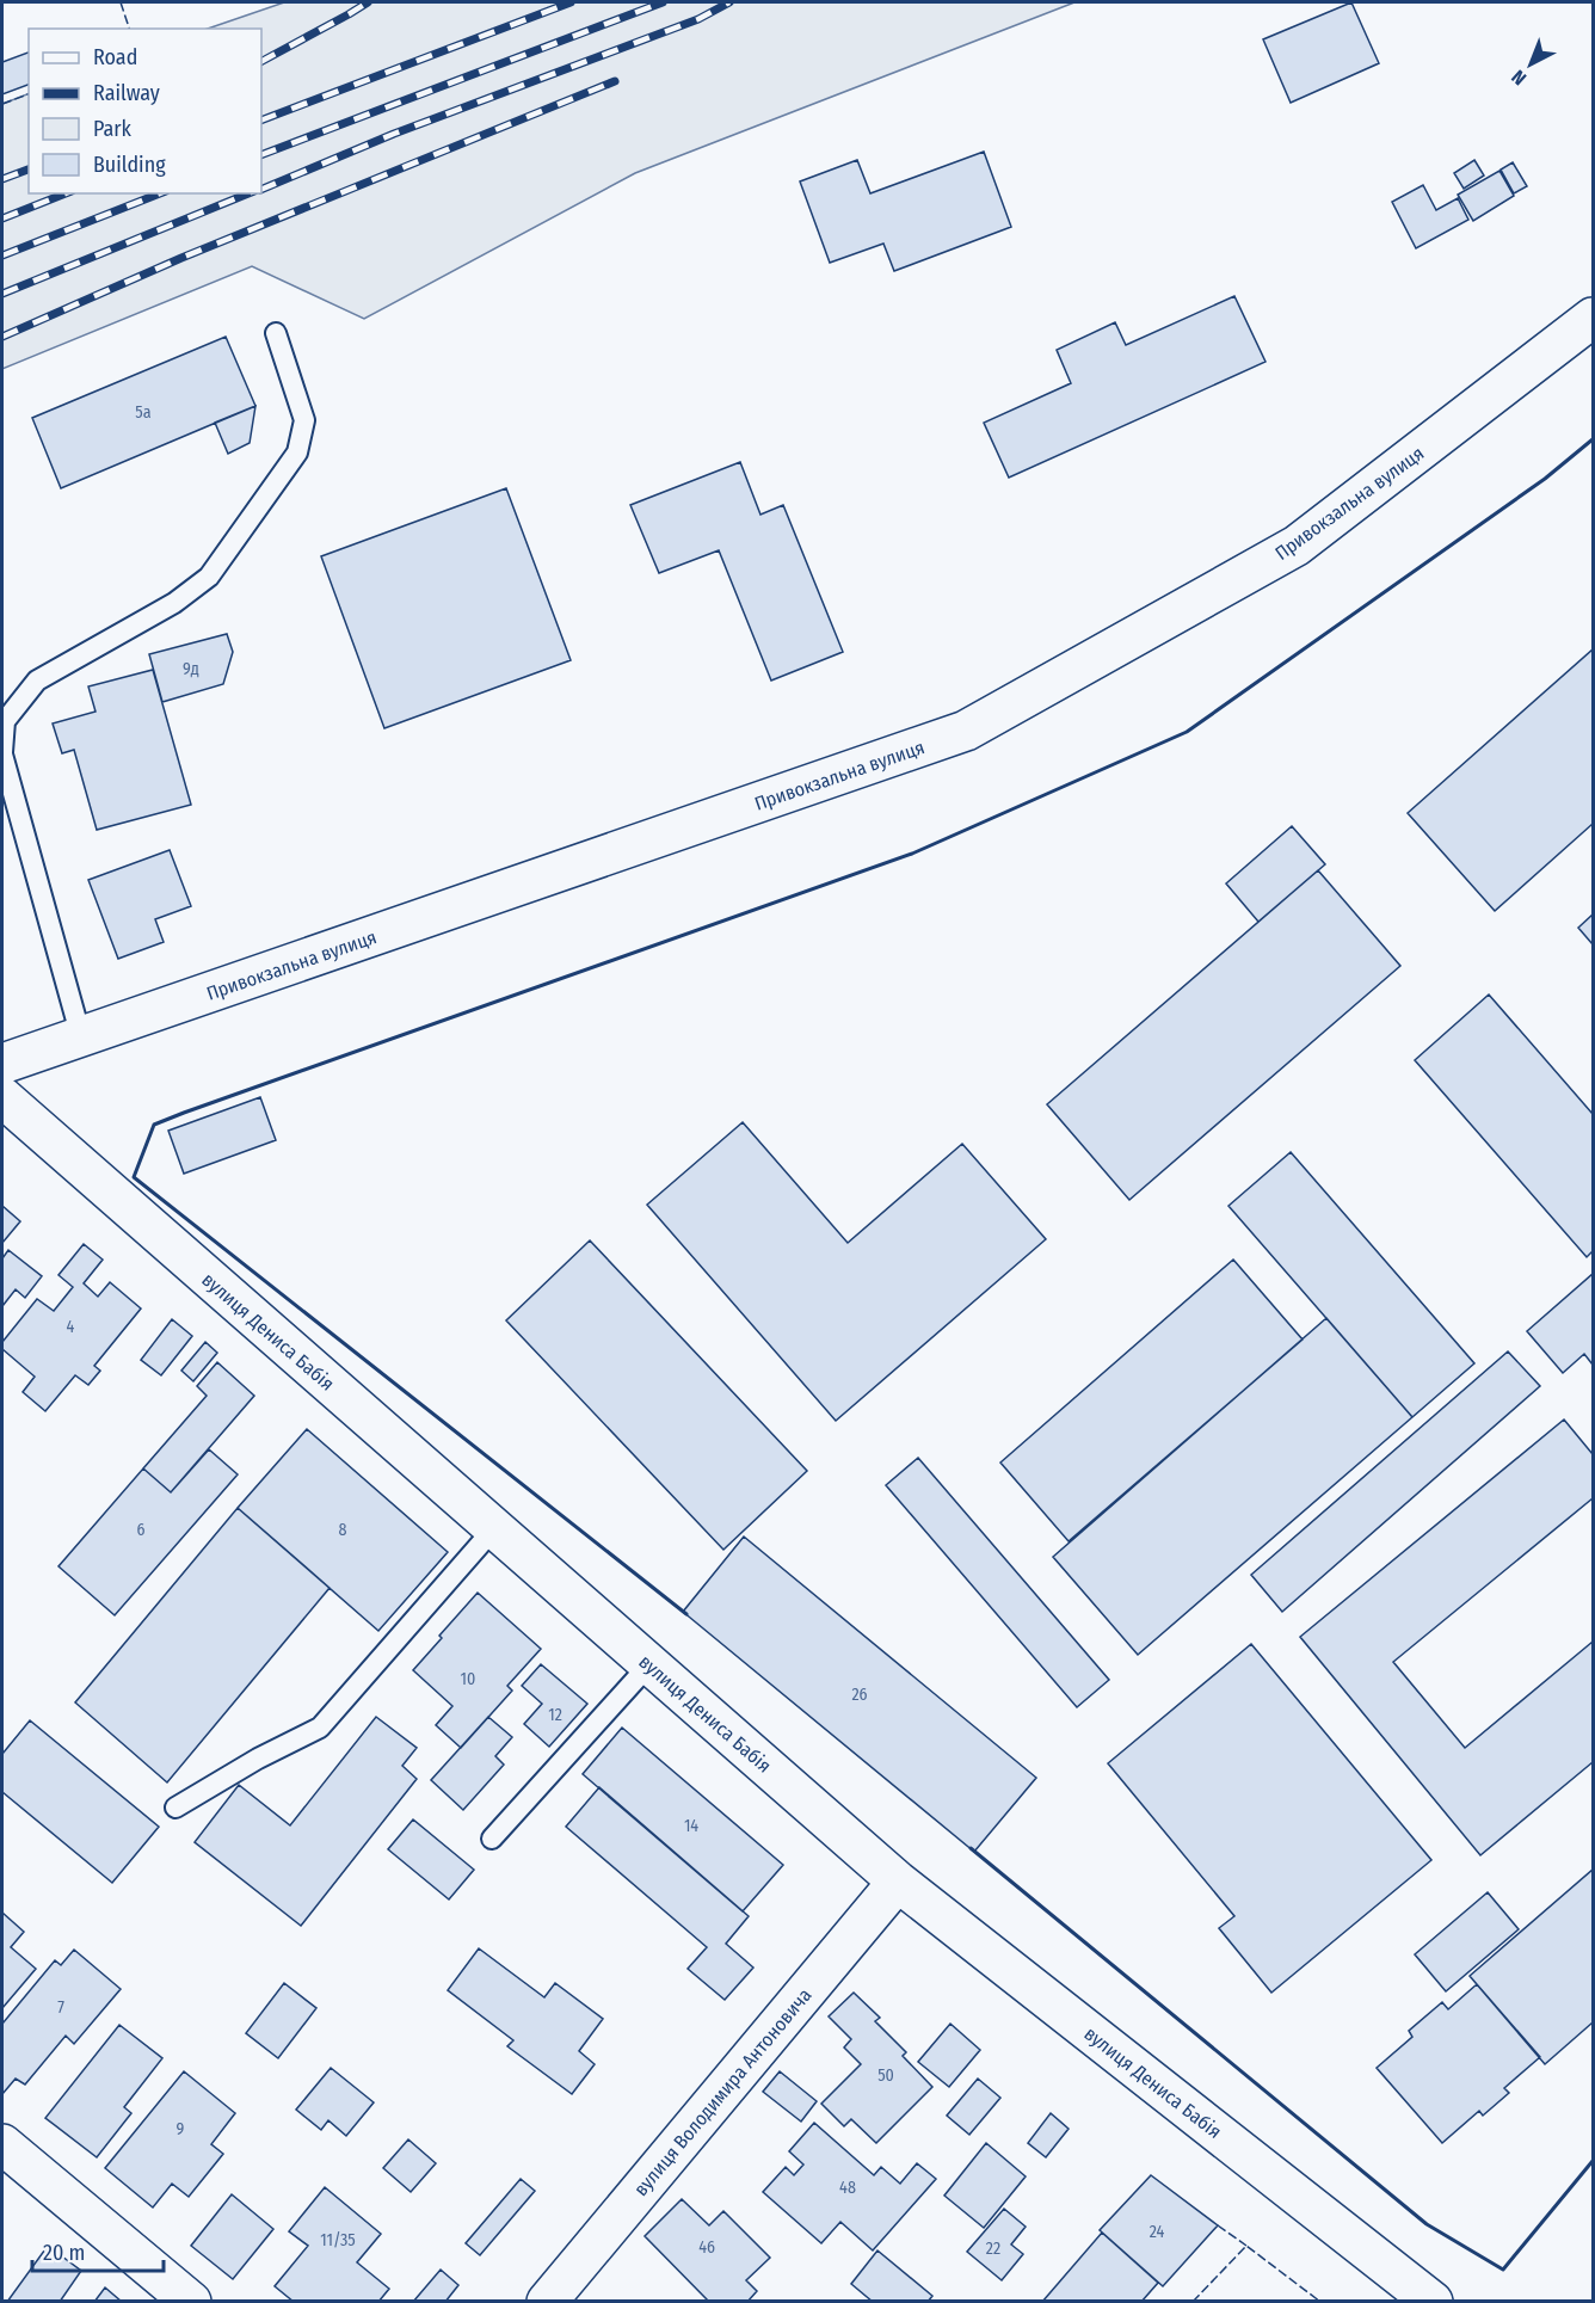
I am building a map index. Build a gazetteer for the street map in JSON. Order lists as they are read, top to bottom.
{
  "streets": {
    "street": ["Привокзальна вулиця", "вулиця Дениса Бабія", "вулиця Володимира Антоновича"]
  },
  "crossings": [
    ["вулиця Дениса Бабія", "вулиця Володимира Антоновича"]
  ],
  "house_numbers": [
    "5а",
    "9д",
    "4",
    "6",
    "8",
    "10",
    "26",
    "12",
    "14",
    "7",
    "50",
    "9",
    "48",
    "24",
    "11/35",
    "46",
    "22"
  ],
  "legend": [
    "Road",
    "Railway",
    "Park",
    "Building"
  ],
  "scale_bar": "20 m",
  "north": "bottom left"
}
